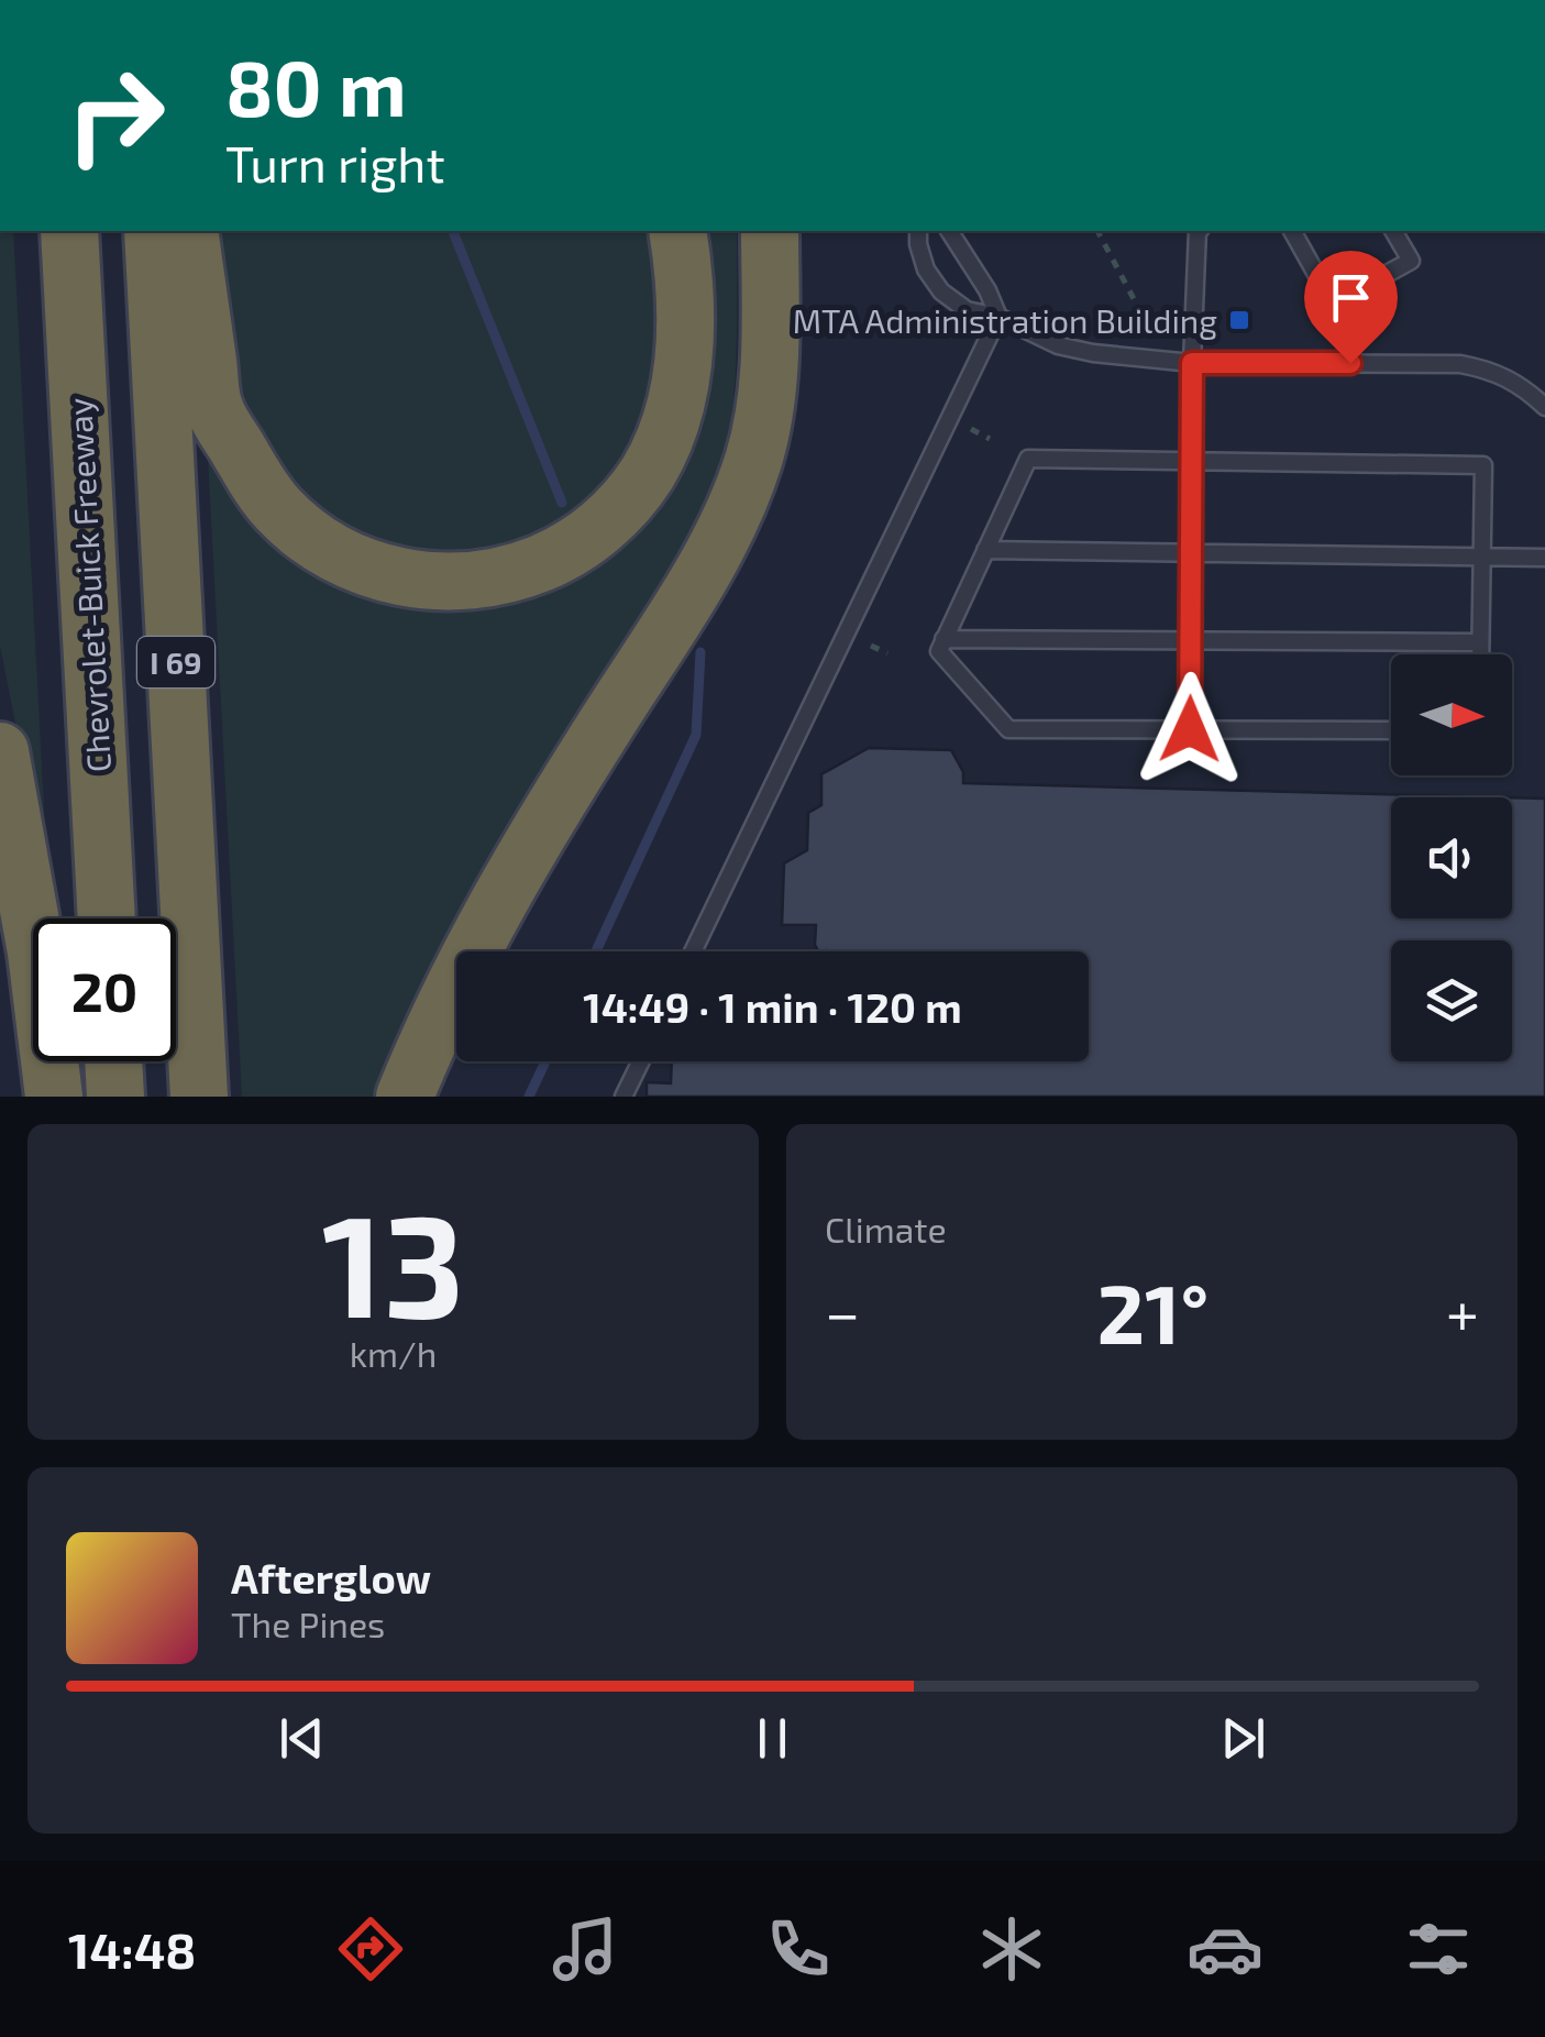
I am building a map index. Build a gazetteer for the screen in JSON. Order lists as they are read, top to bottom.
{
  "streets": {
    "highway": ["Chevrolet-Buick Freeway", "I 69"]
  },
  "places": {
    "transit": ["MTA Administration Building"]
  },
  "north": "right",
  "page": {
    "turn": ["80 m", "Turn right"],
    "limit": "20",
    "trip": "14:49 · 1 min · 120 m",
    "tile": [
      ["13", "km/h"],
      "Climate"
    ],
    "heat": ["−", "21°", "+"],
    "song": ["Afterglow", "The Pines"],
    "tabs": "14:48"
  }
}
